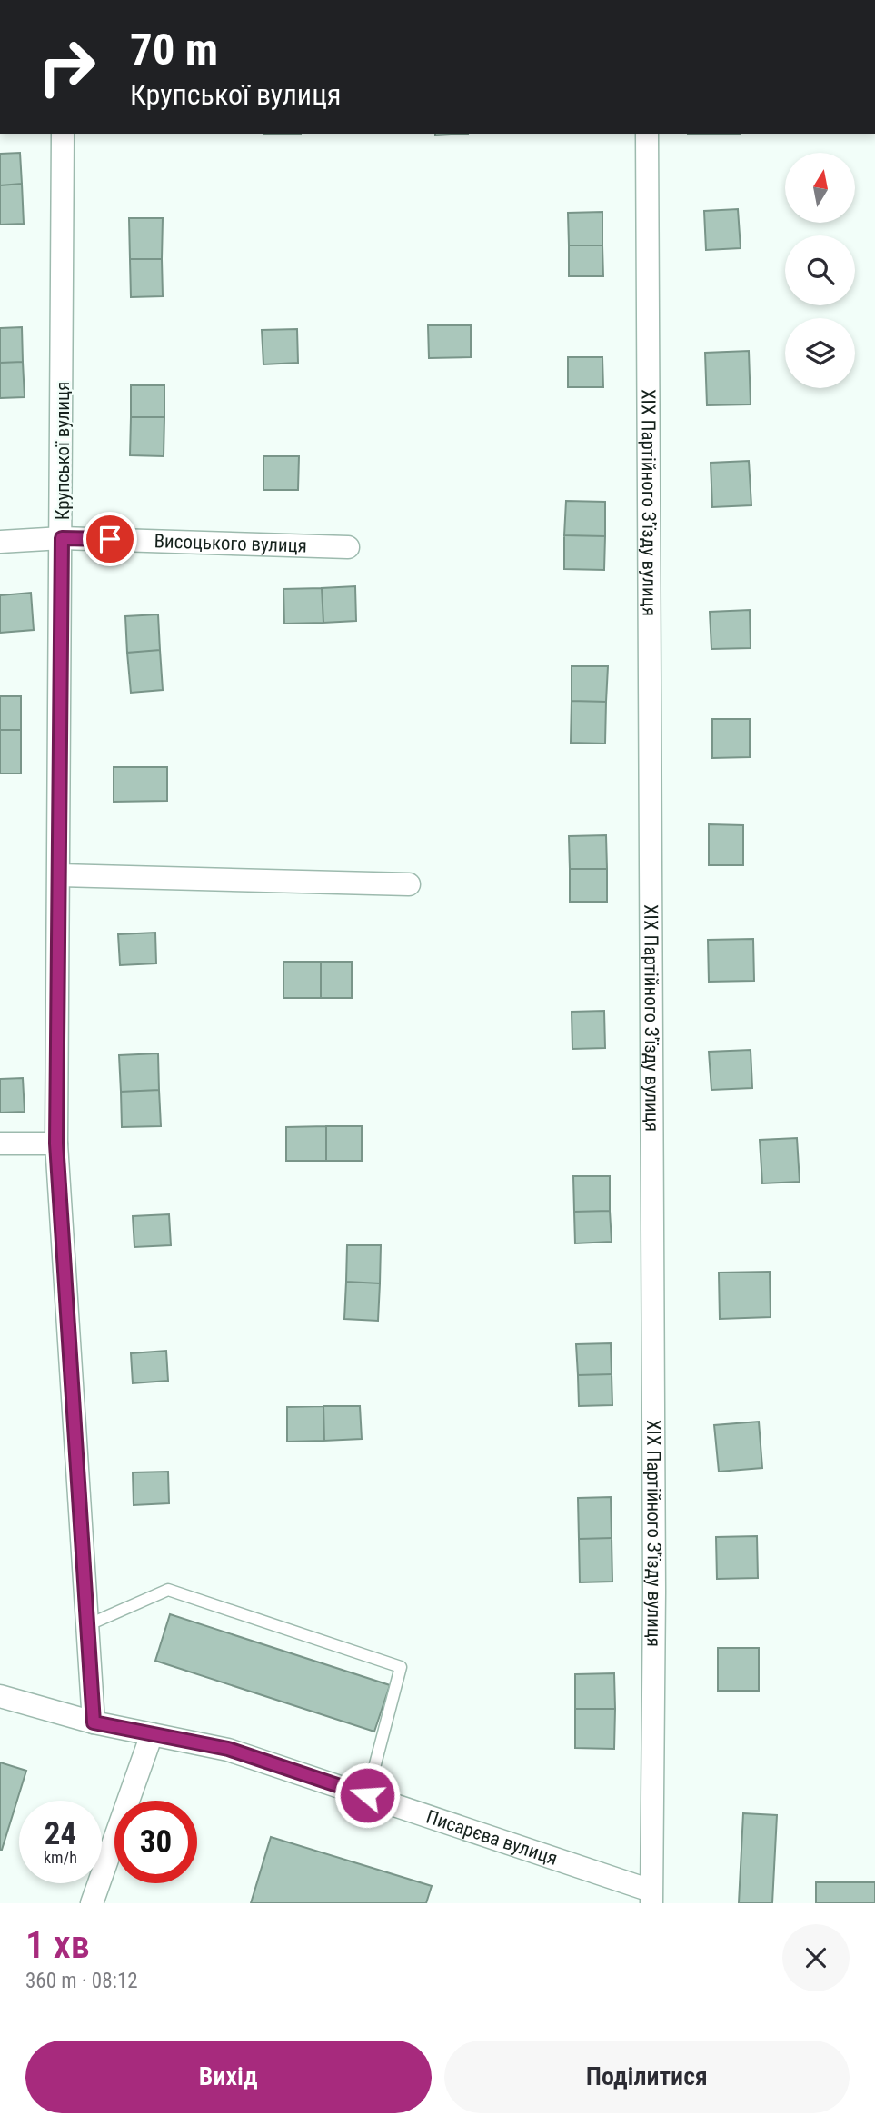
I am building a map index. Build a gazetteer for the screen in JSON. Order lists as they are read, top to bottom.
{
  "streets": {
    "street": [
      "Крупської вулиця",
      "XIX Партійного З'їзду вулиця",
      "Висоцького вулиця",
      "Писарєва вулиця"
    ]
  },
  "crossings": [
    ["Крупської вулиця", "Висоцького вулиця"],
    ["Крупської вулиця", "Писарєва вулиця"],
    ["XIX Партійного З'їзду вулиця", "Писарєва вулиця"]
  ],
  "north": "top",
  "page": {
    "turn": ["70 m", "Крупської вулиця"],
    "speed": "24 km/h",
    "limit": "30",
    "heading": ["1 хв", "360 m · 08:12"],
    "buttons": ["Вихід", "Поділитися"]
  }
}
